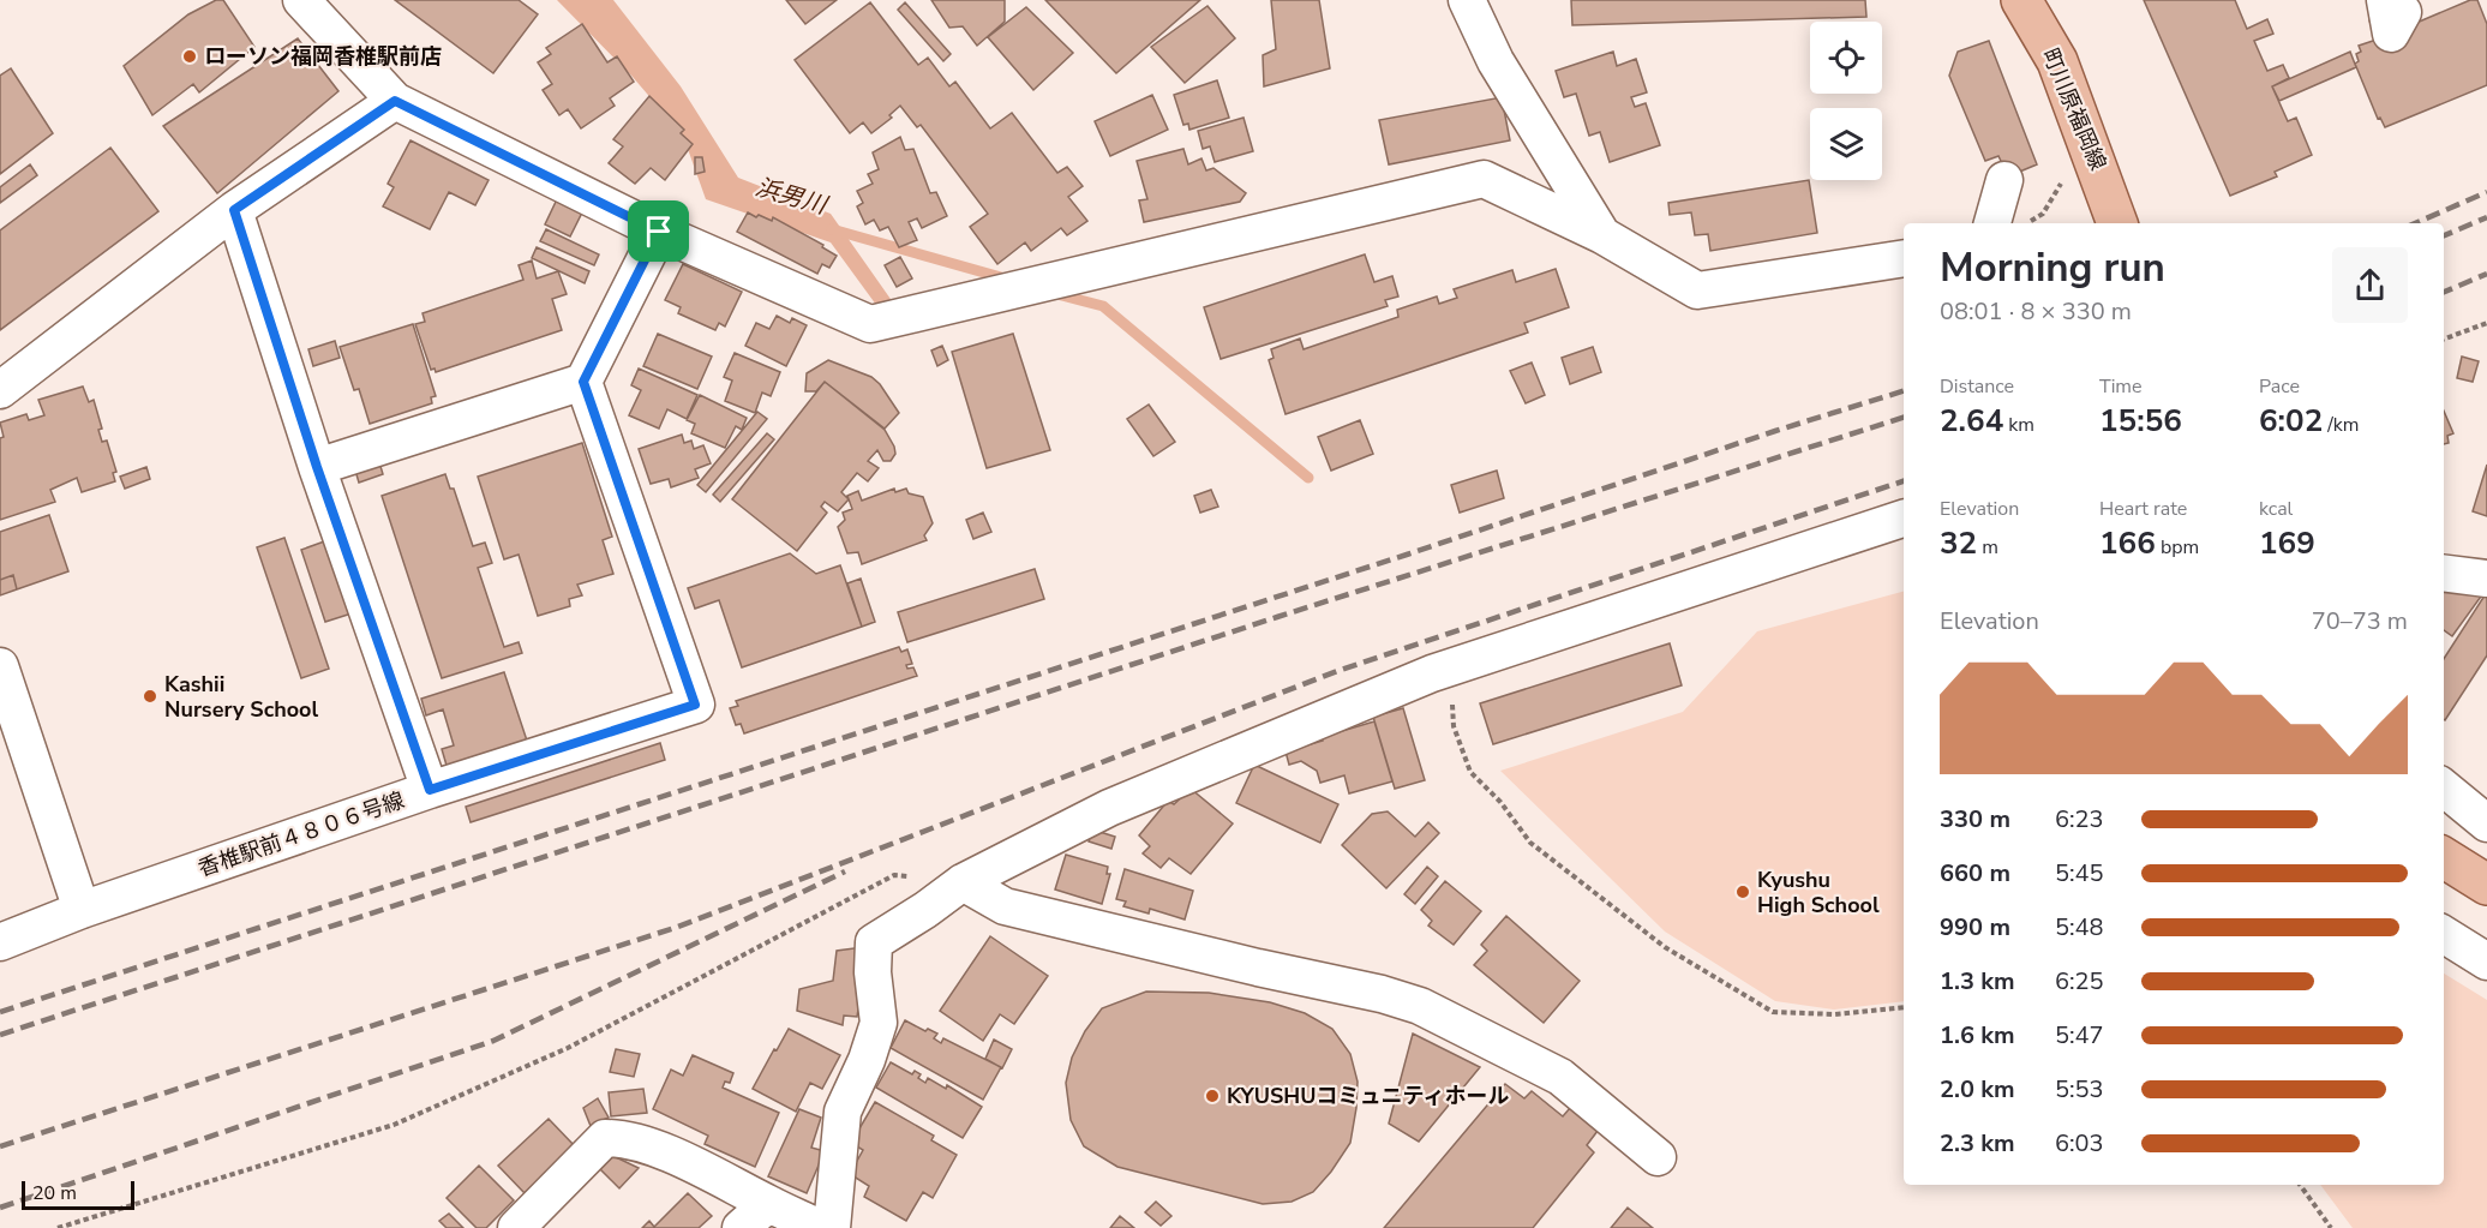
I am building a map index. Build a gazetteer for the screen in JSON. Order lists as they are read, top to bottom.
{
  "streets": {
    "main road": ["町川原福岡線"],
    "street": ["香椎駅前４８０６号線"]
  },
  "water": ["浜男川"],
  "places": [
    "ローソン福岡香椎駅前店",
    "Kashii Nursery School",
    "Kyushu High School",
    "KYUSHUコミュニティホール"
  ],
  "scale_bar": "20 m",
  "page": {
    "heading": ["Morning run", "08:01 · 8 × 330 m"],
    "stats": [
      ["Distance", "2.64 km"],
      ["Time", "15:56"],
      ["Pace", "6:02 /km"],
      ["Elevation", "32 m"],
      ["Heart rate", "166 bpm"],
      ["kcal", "169"]
    ],
    "chart": ["Elevation", "70–73 m"],
    "list": [
      {
        "name": "330 m",
        "note": "6:23"
      },
      {
        "name": "660 m",
        "note": "5:45"
      },
      {
        "name": "990 m",
        "note": "5:48"
      },
      {
        "name": "1.3 km",
        "note": "6:25"
      },
      {
        "name": "1.6 km",
        "note": "5:47"
      },
      {
        "name": "2.0 km",
        "note": "5:53"
      },
      {
        "name": "2.3 km",
        "note": "6:03"
      }
    ],
    "scale": "20 m"
  }
}
